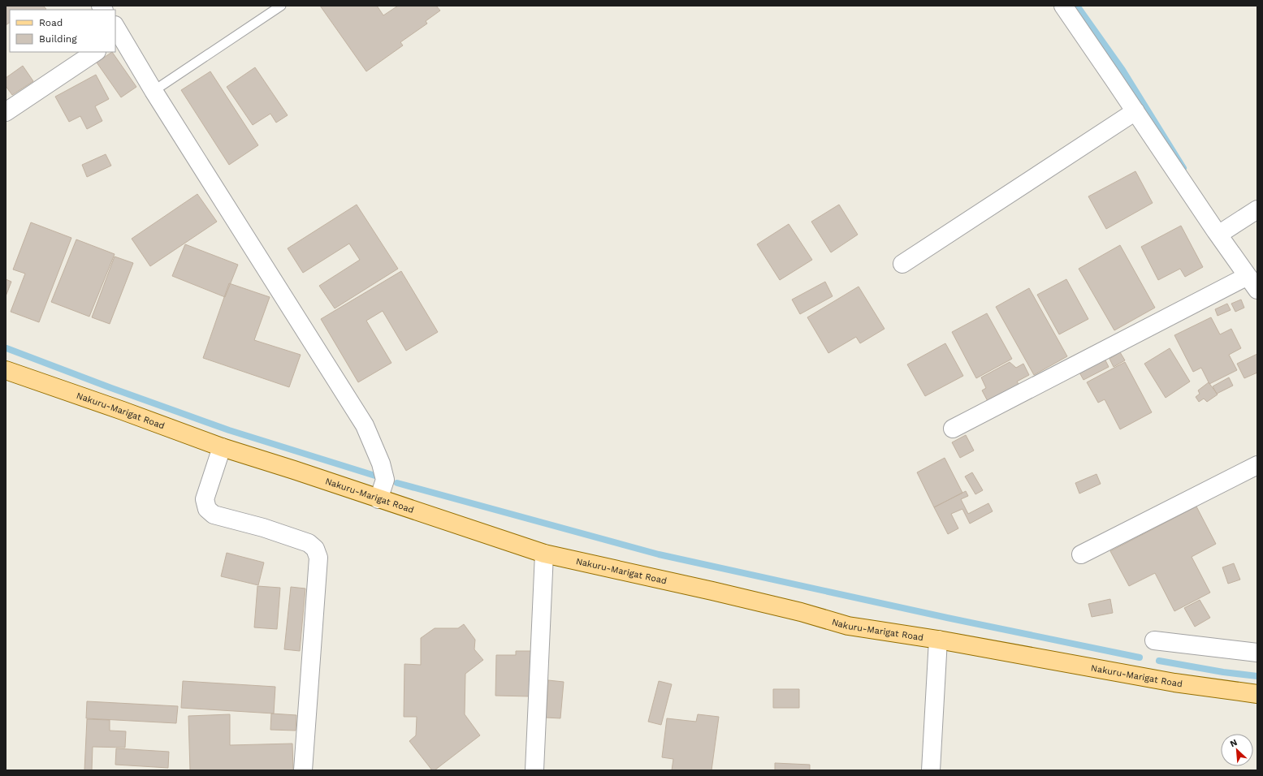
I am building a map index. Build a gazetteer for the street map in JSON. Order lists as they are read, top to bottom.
{
  "streets": {
    "main road": ["Nakuru-Marigat Road"]
  },
  "legend": ["Road", "Building"],
  "north": "top left"
}
